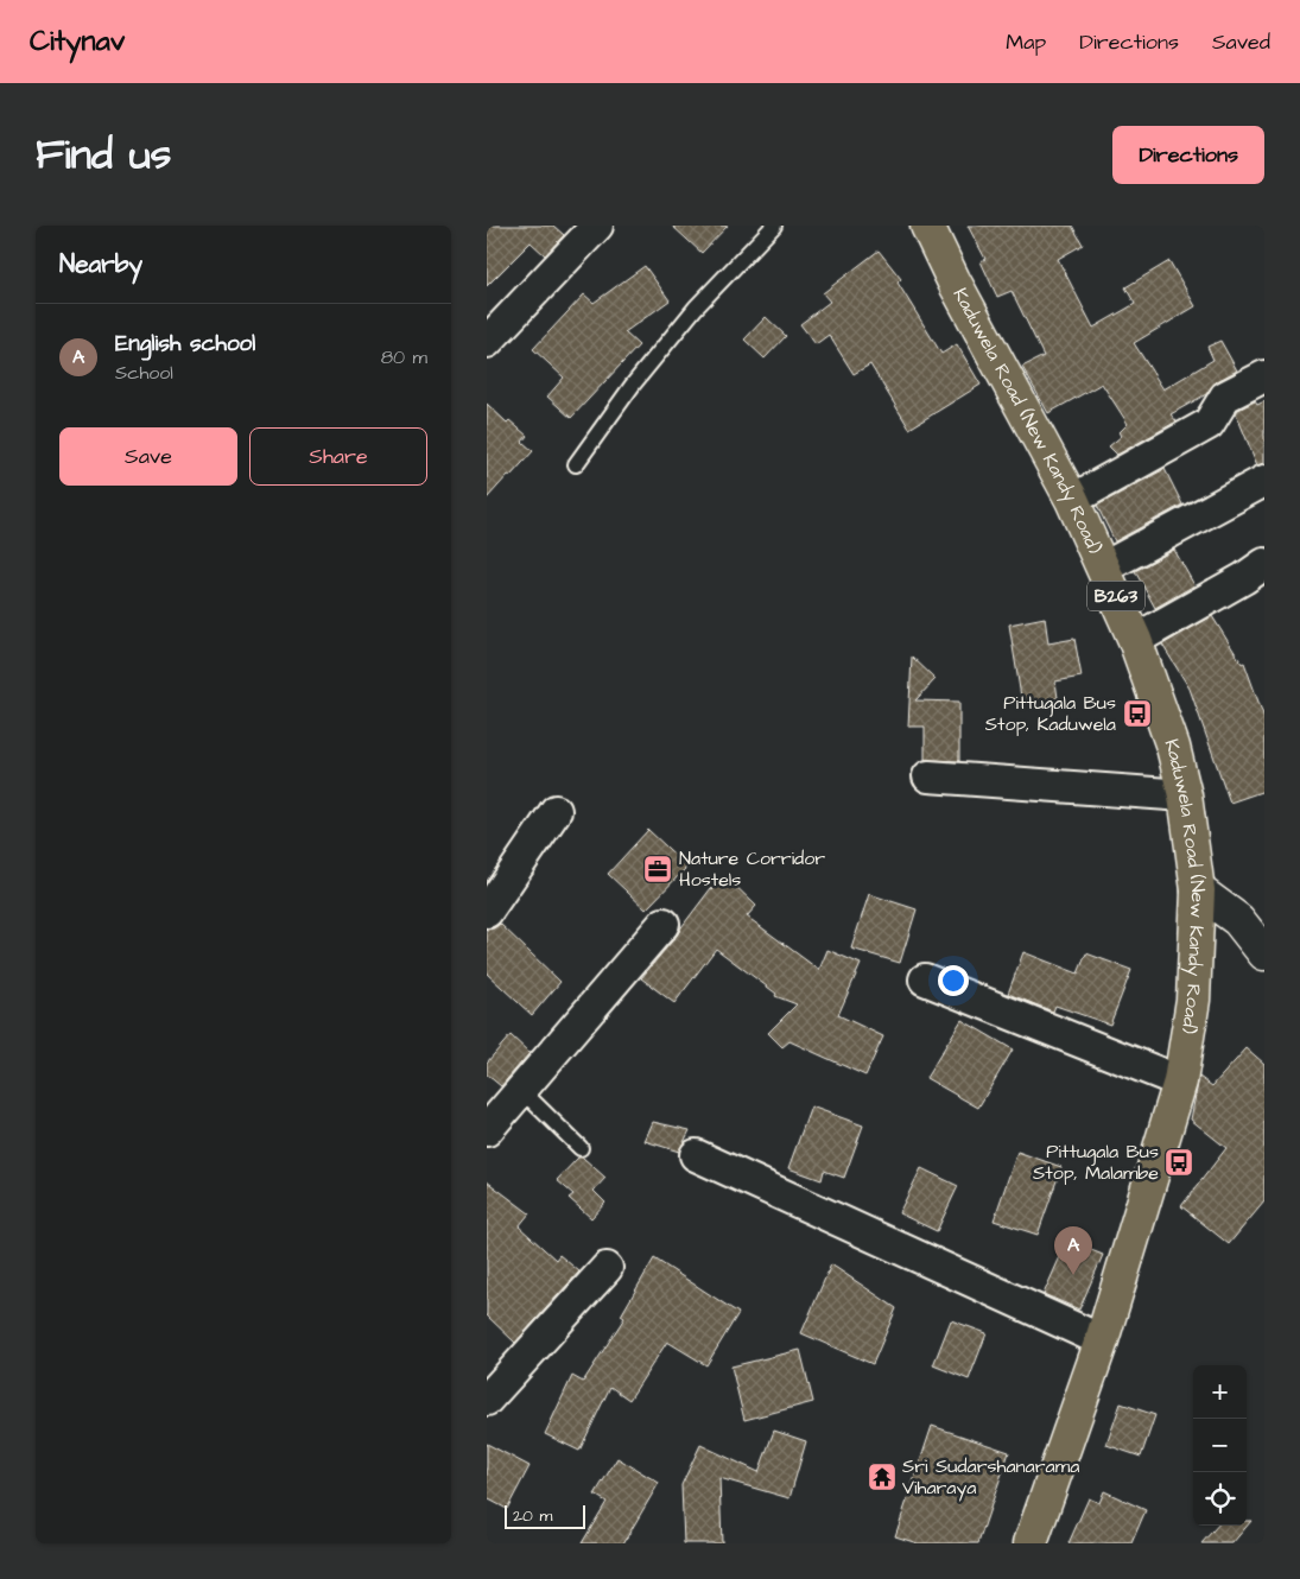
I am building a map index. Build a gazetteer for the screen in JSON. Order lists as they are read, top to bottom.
{
  "streets": {
    "main road": ["Kaduwela Road (New Kandy Road)", "B263"]
  },
  "places": {
    "bus stop": ["Pittugala Bus Stop, Kaduwela", "Pittugala Bus Stop, Malambe"],
    "office": ["Nature Corridor Hostels"],
    "temple": ["Sri Sudarshanarama Viharaya"]
  },
  "scale_bar": "20 m",
  "page": {
    "header": "Citynav",
    "nav": ["Map", "Directions", "Saved"],
    "title": "Find us",
    "buttons": [
      "Directions",
      ["Save", "Share"]
    ],
    "heading": "Nearby",
    "list": [
      {
        "mark": "A",
        "name": "English school",
        "note": "School",
        "value": "80 m"
      }
    ],
    "pins": "A",
    "map_buttons": ["+", "−"],
    "scale": "20 m"
  }
}
